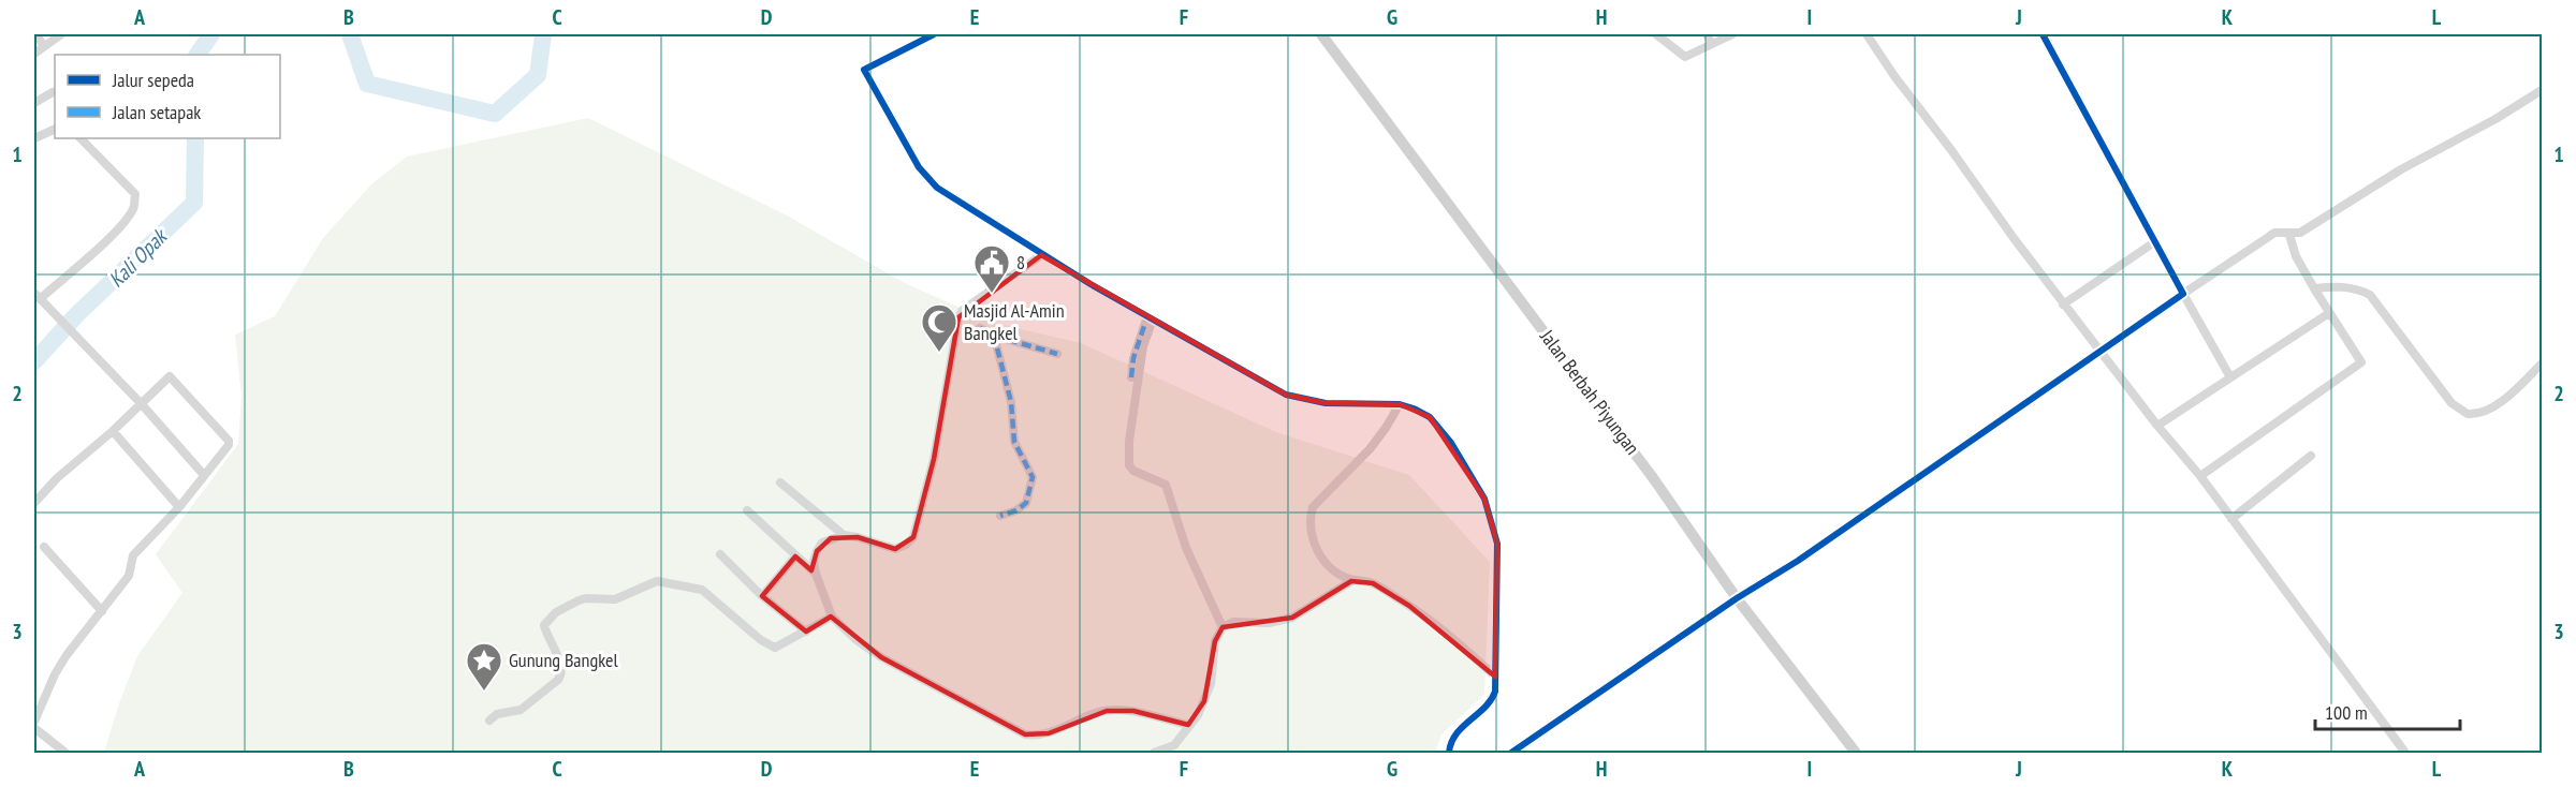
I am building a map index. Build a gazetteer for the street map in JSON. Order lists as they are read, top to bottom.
{
  "streets": {
    "street": ["Jalan Berbah Piyungan"]
  },
  "water": ["Kali Opak"],
  "places": {
    "public building": ["8"],
    "mosque": ["Masjid Al-Amin Bangkel"],
    "place": ["Gunung Bangkel"]
  },
  "legend": ["Jalur sepeda", "Jalan setapak"],
  "scale_bar": "100 m",
  "grid": {
    "columns": [
      "A",
      "B",
      "C",
      "D",
      "E",
      "F",
      "G",
      "H",
      "I",
      "J",
      "K",
      "L"
    ],
    "rows": ["1", "2", "3"]
  }
}
